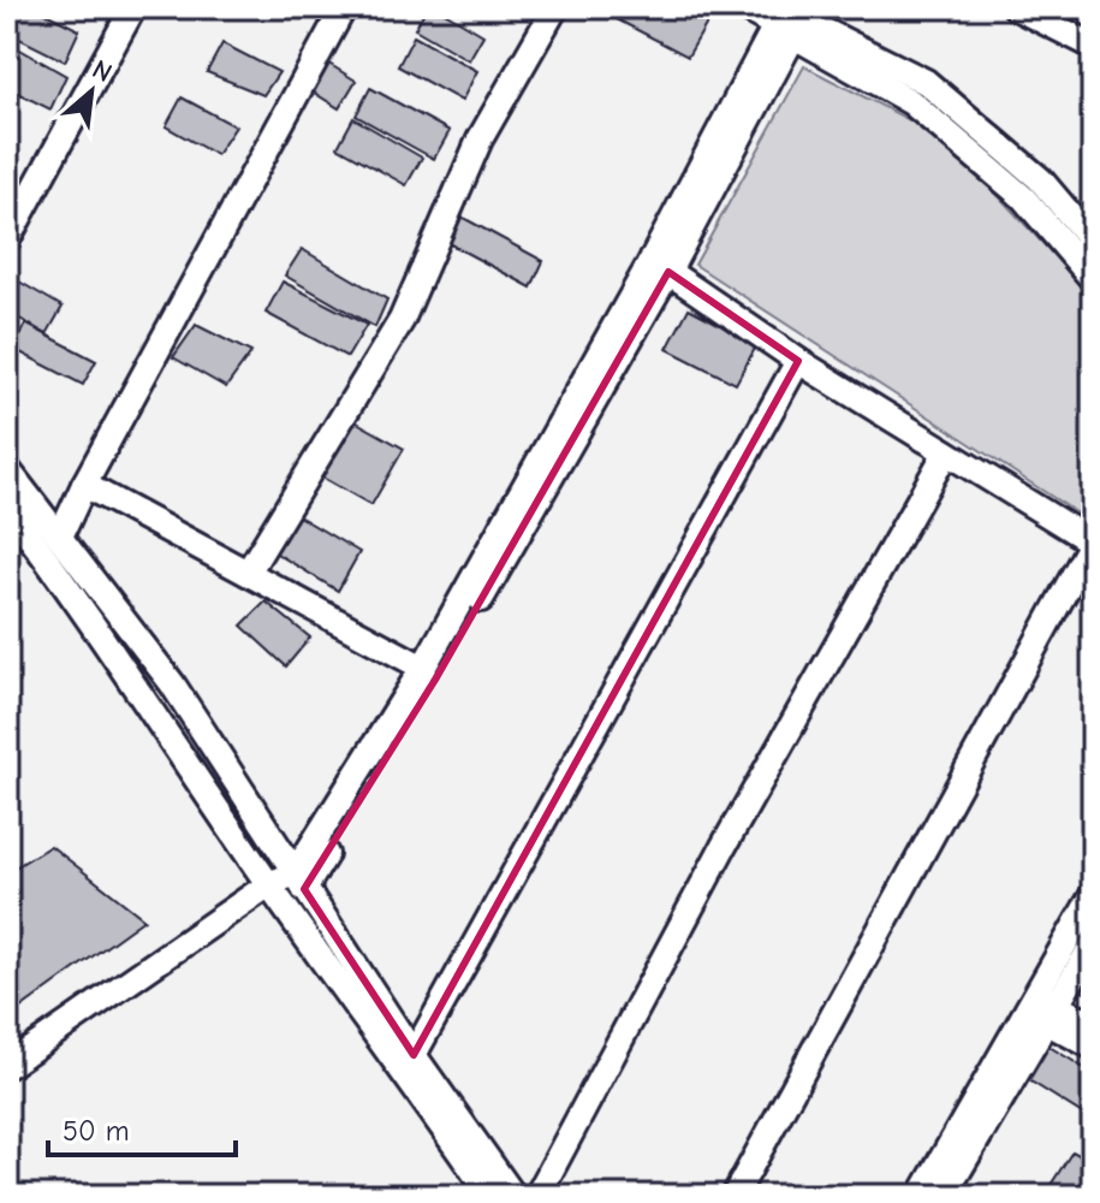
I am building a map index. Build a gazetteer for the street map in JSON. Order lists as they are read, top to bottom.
{
  "scale_bar": "50 m",
  "north": "top right"
}
